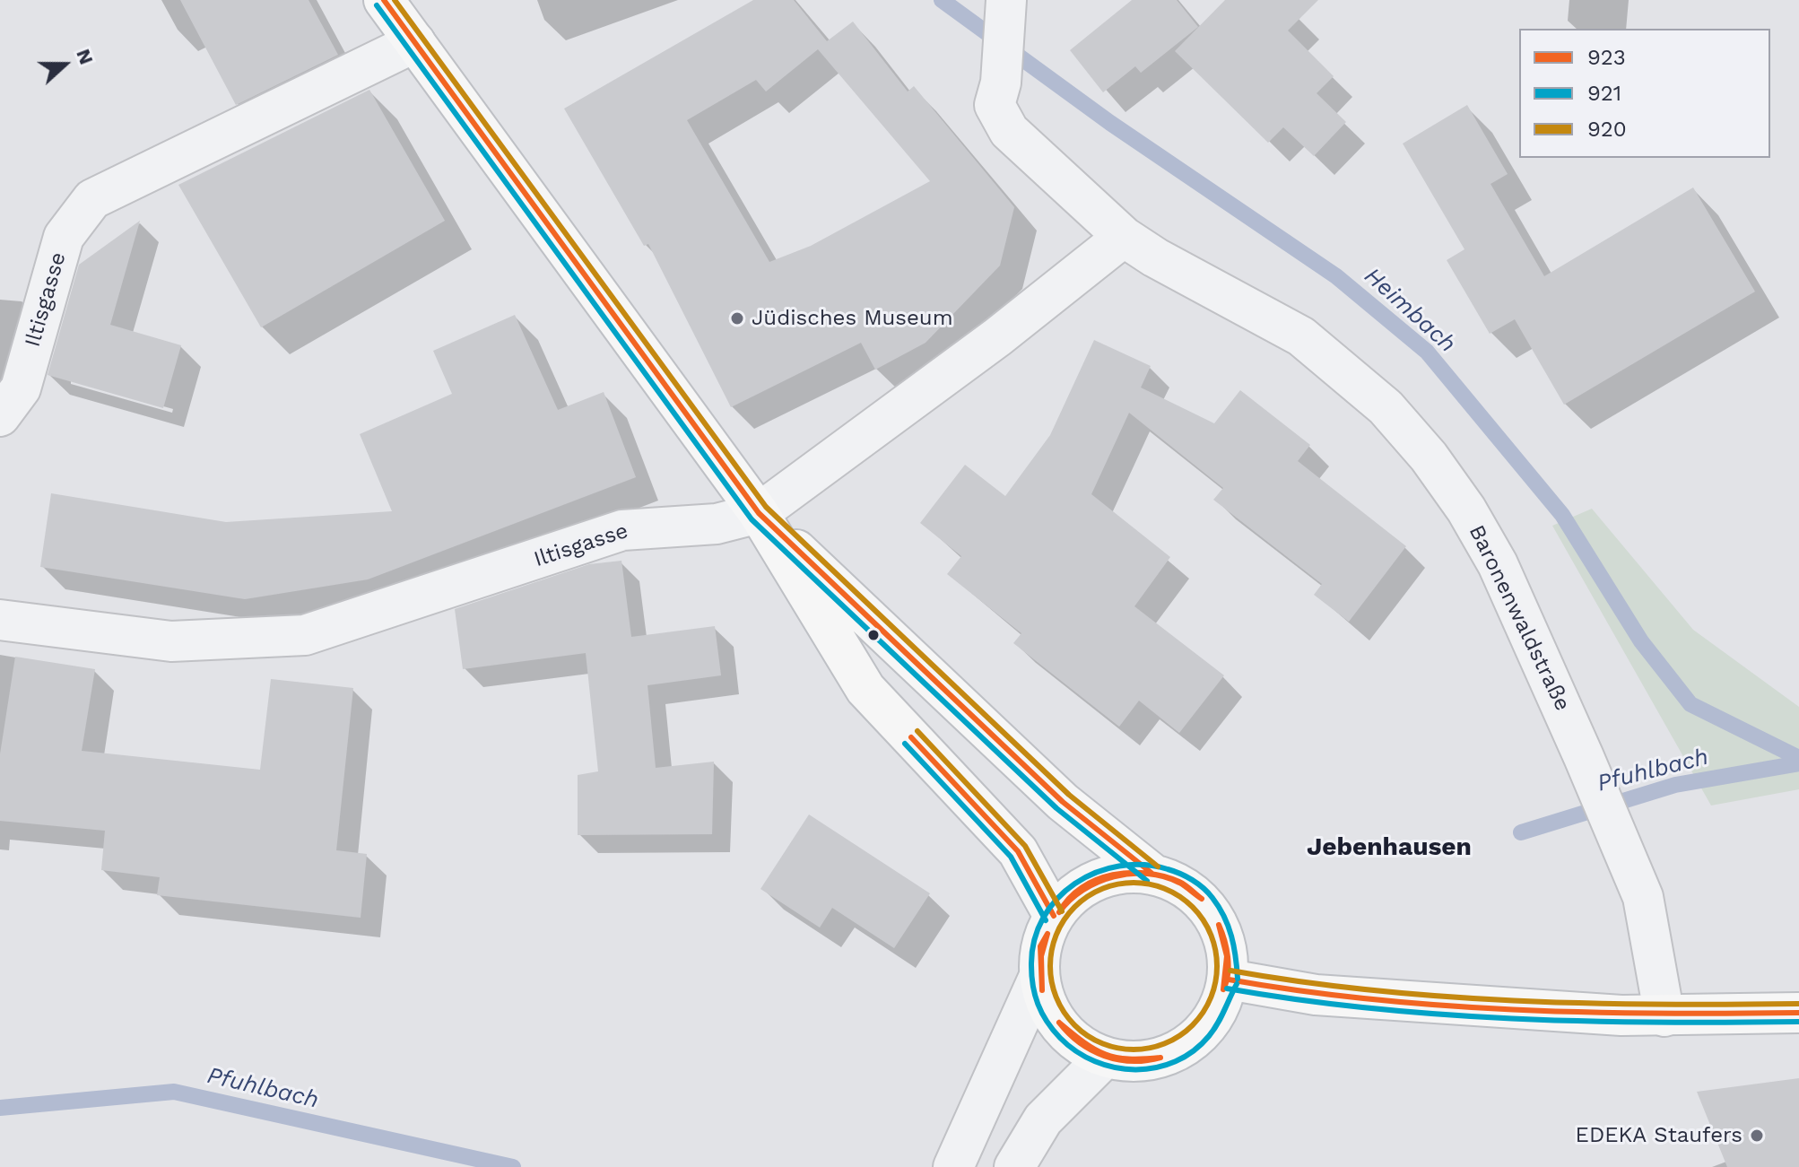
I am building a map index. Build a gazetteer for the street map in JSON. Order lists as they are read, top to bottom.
{
  "streets": {
    "street": ["Iltisgasse", "Baronenwaldstraße"]
  },
  "crossings": [
    ["Iltisgasse", "Baronenwaldstraße"]
  ],
  "districts": ["Jebenhausen"],
  "water": ["Heimbach", "Pfuhlbach"],
  "places": ["Jüdisches Museum", "EDEKA Staufers"],
  "lines": ["transit line 923", "transit line 920", "transit line 921"],
  "legend": ["923", "921", "920"],
  "north": "right"
}
